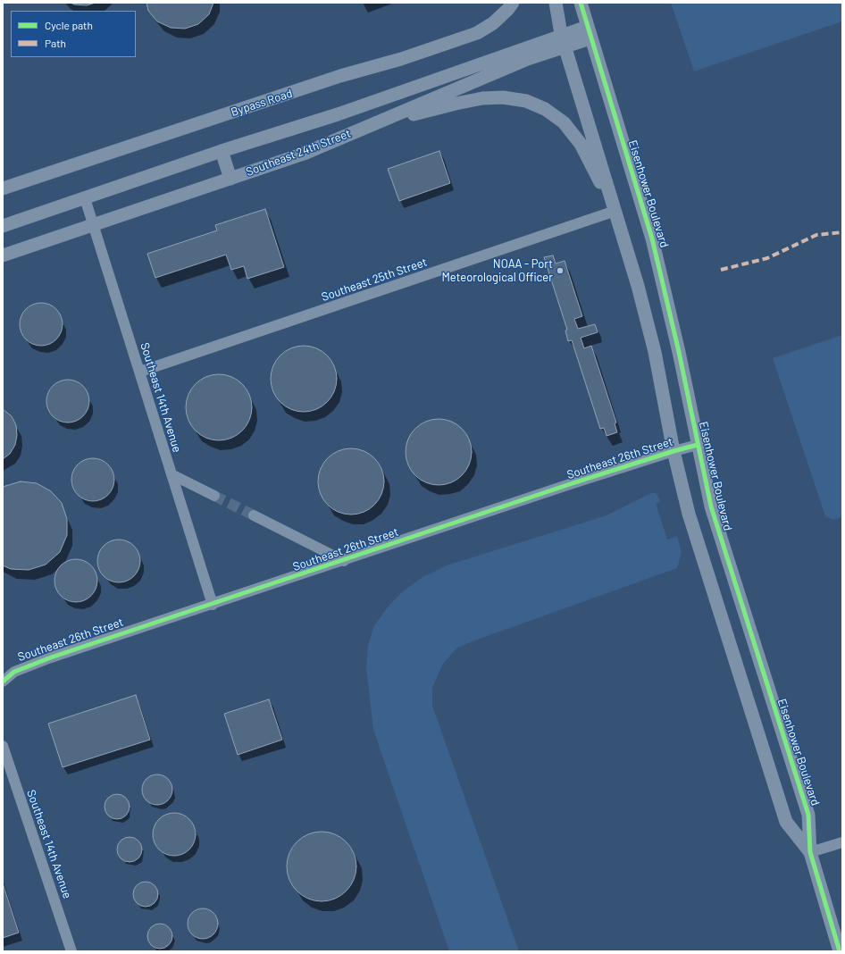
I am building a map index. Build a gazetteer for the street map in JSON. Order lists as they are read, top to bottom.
{
  "streets": {
    "street": [
      "Bypass Road",
      "Southeast 24th Street",
      "Eisenhower Boulevard",
      "Southeast 25th Street",
      "Southeast 14th Avenue",
      "Southeast 26th Street"
    ]
  },
  "crossings": [
    ["Southeast 24th Street", "Eisenhower Boulevard"],
    ["Southeast 24th Street", "Southeast 14th Avenue"],
    ["Eisenhower Boulevard", "Southeast 25th Street"],
    ["Eisenhower Boulevard", "Southeast 26th Street"],
    ["Southeast 25th Street", "Southeast 14th Avenue"],
    ["Southeast 14th Avenue", "Southeast 26th Street"]
  ],
  "places": ["NOAA - Port Meteorological Officer"],
  "legend": ["Cycle path", "Path"]
}
